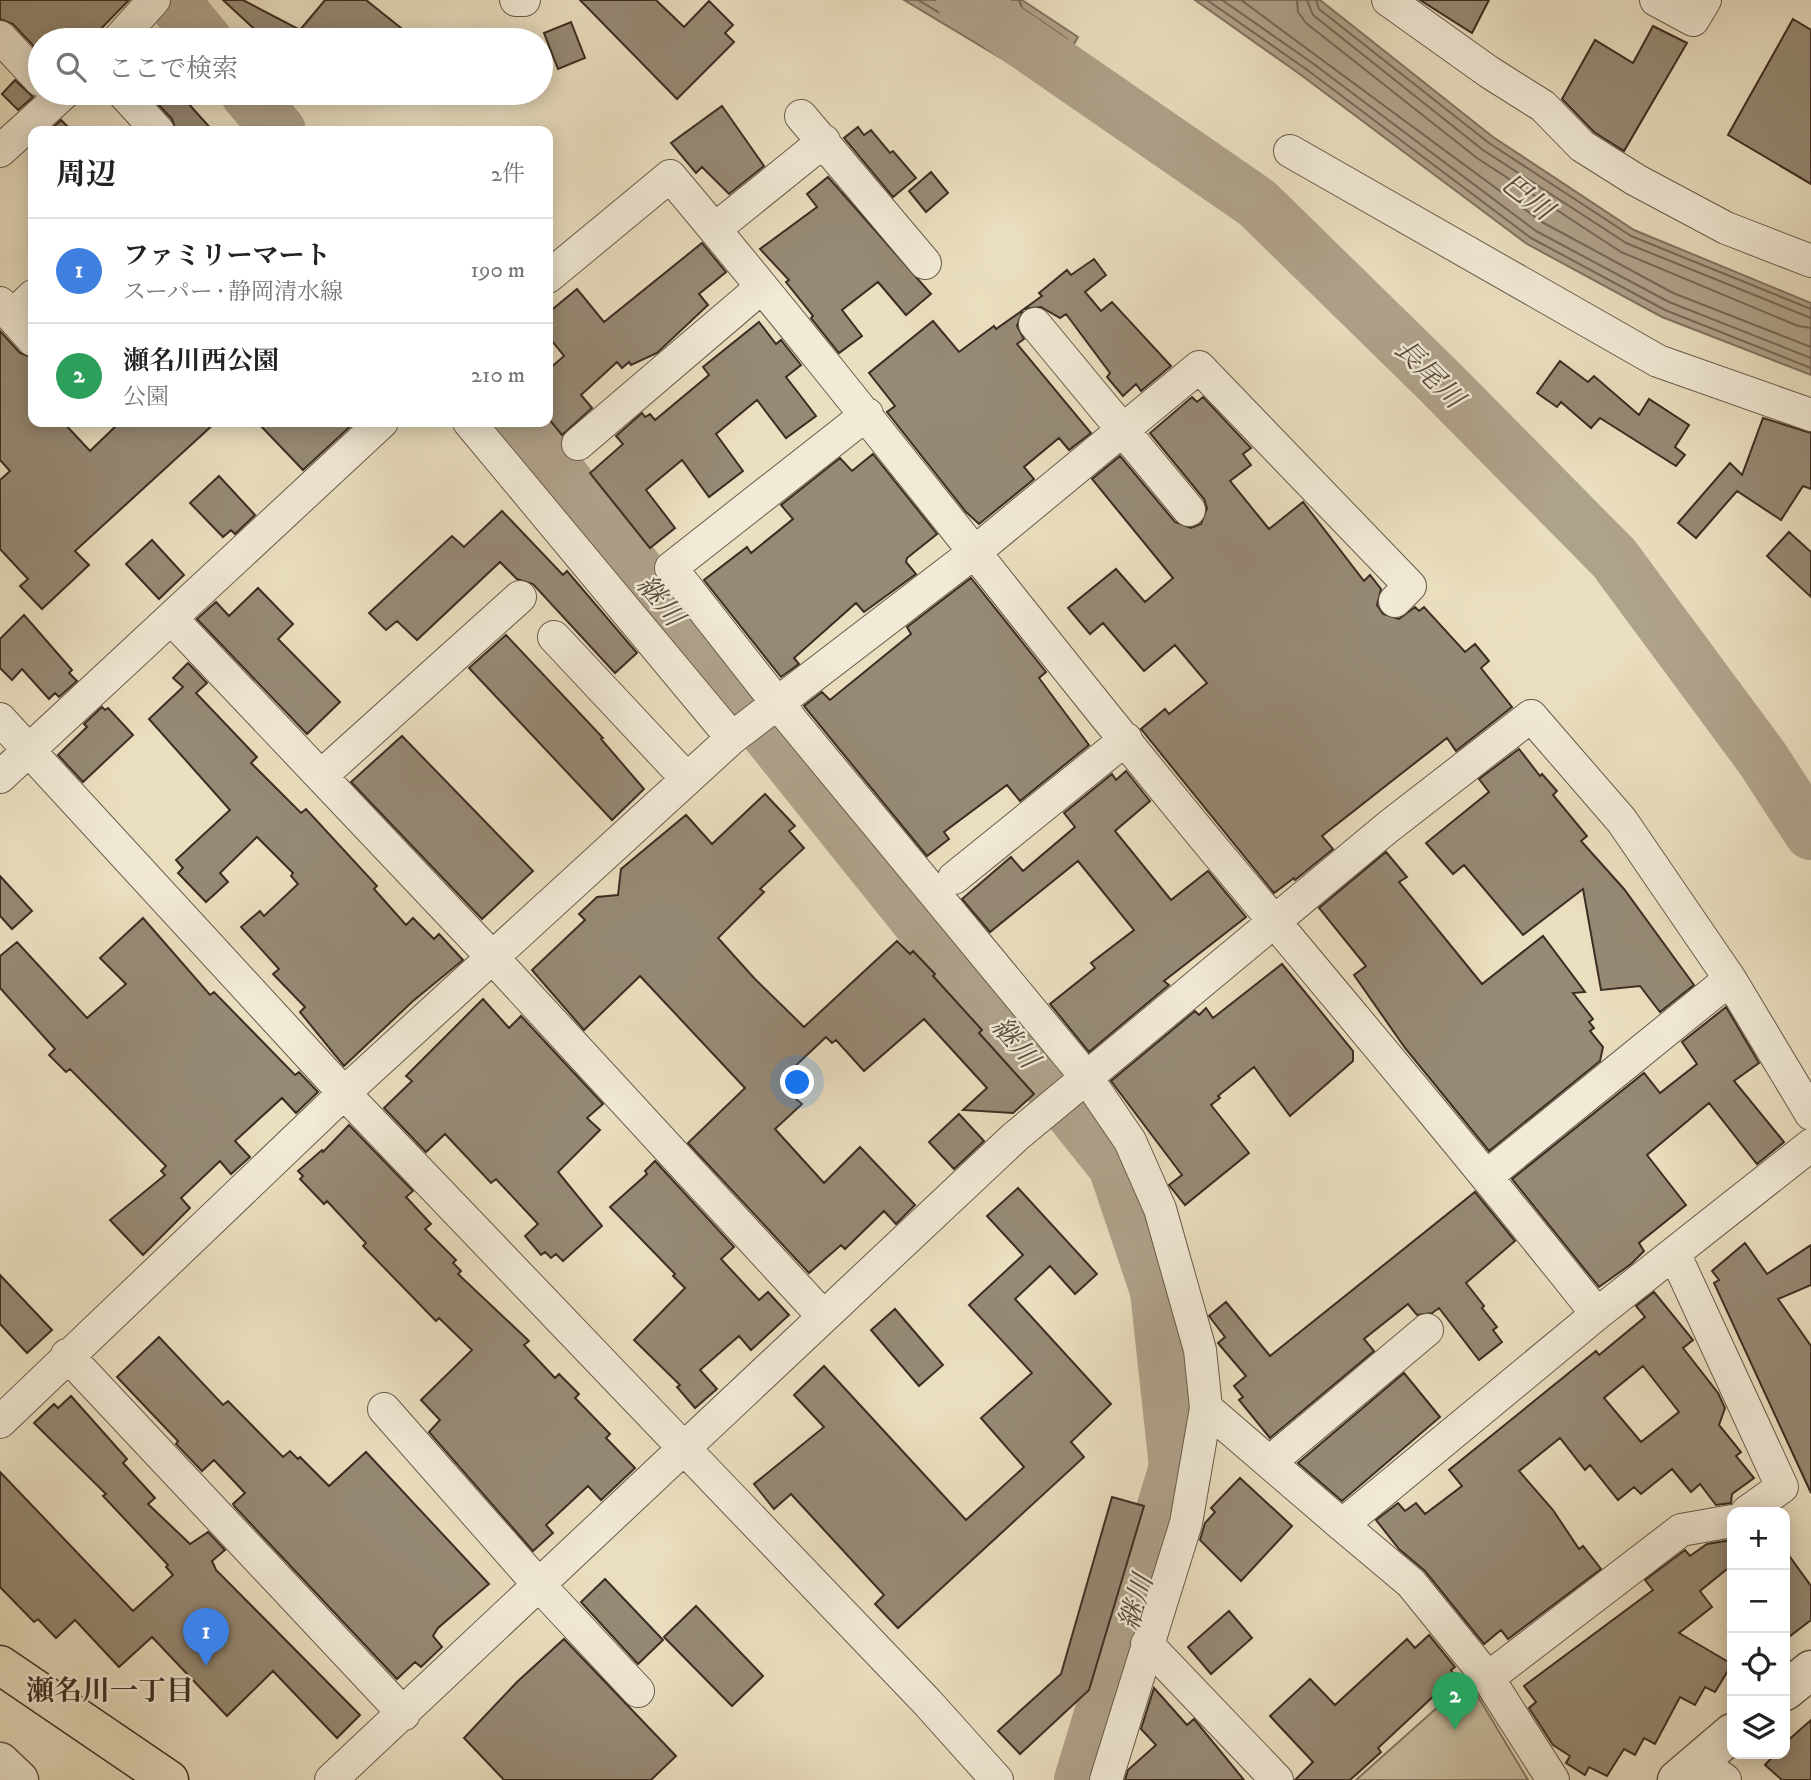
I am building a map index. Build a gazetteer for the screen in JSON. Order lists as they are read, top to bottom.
{
  "districts": ["瀬名川一丁目"],
  "water": ["巴川", "長尾川", "継川"],
  "page": {
    "search": "ここで検索",
    "heading": ["周辺", "2件"],
    "list": [
      {
        "mark": "1",
        "name": "ファミリーマート",
        "note": "スーパー · 静岡清水線",
        "value": "190 m"
      },
      {
        "mark": "2",
        "name": "瀬名川西公園",
        "note": "公園",
        "value": "210 m"
      }
    ],
    "map_buttons": ["+", "−"],
    "pins": ["1", "2"]
  }
}
